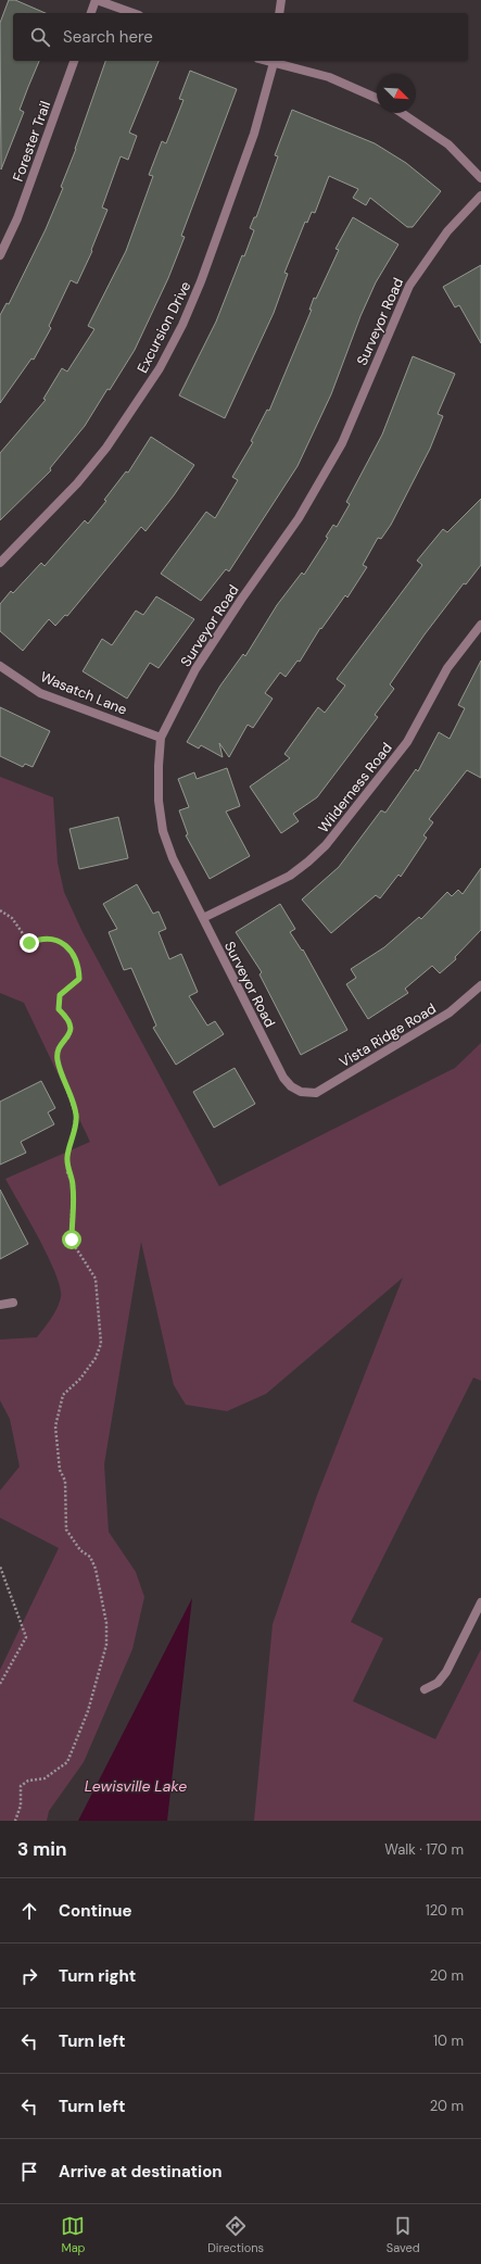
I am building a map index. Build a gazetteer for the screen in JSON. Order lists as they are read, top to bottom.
{
  "streets": {
    "street": [
      "Forester Trail",
      "Surveyor Road",
      "Excursion Drive",
      "Wasatch Lane",
      "Wilderness Road",
      "Vista Ridge Road"
    ]
  },
  "crossings": [
    ["Surveyor Road", "Wasatch Lane"],
    ["Surveyor Road", "Wilderness Road"],
    ["Surveyor Road", "Vista Ridge Road"]
  ],
  "water": ["Lewisville Lake"],
  "north": "bottom right",
  "page": {
    "search": "Search here",
    "heading": ["3 min", "Walk · 170 m"],
    "list": [
      ["Continue", "120 m"],
      ["Turn right", "20 m"],
      ["Turn left", "10 m"],
      ["Turn left", "20 m"],
      "Arrive at destination"
    ],
    "nav": ["Map", "Directions", "Saved"]
  }
}
